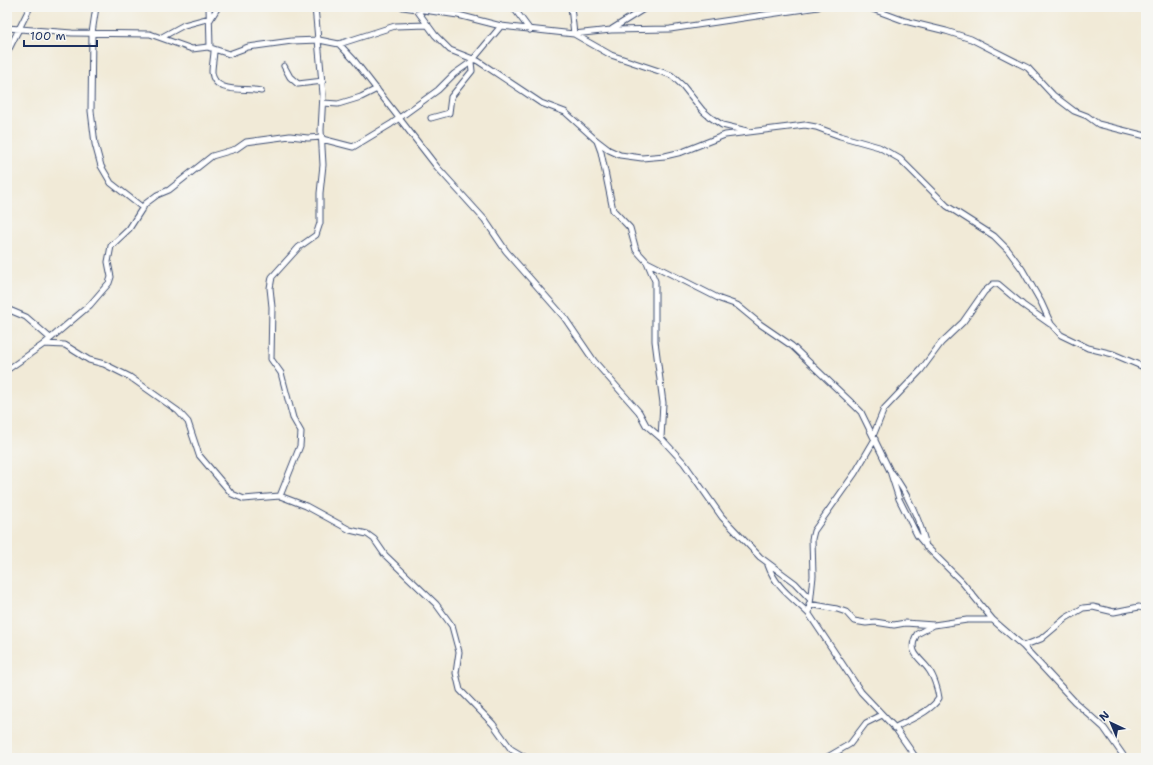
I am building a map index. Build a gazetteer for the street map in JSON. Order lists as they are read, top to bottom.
{
  "scale_bar": "100 m",
  "north": "top left"
}
